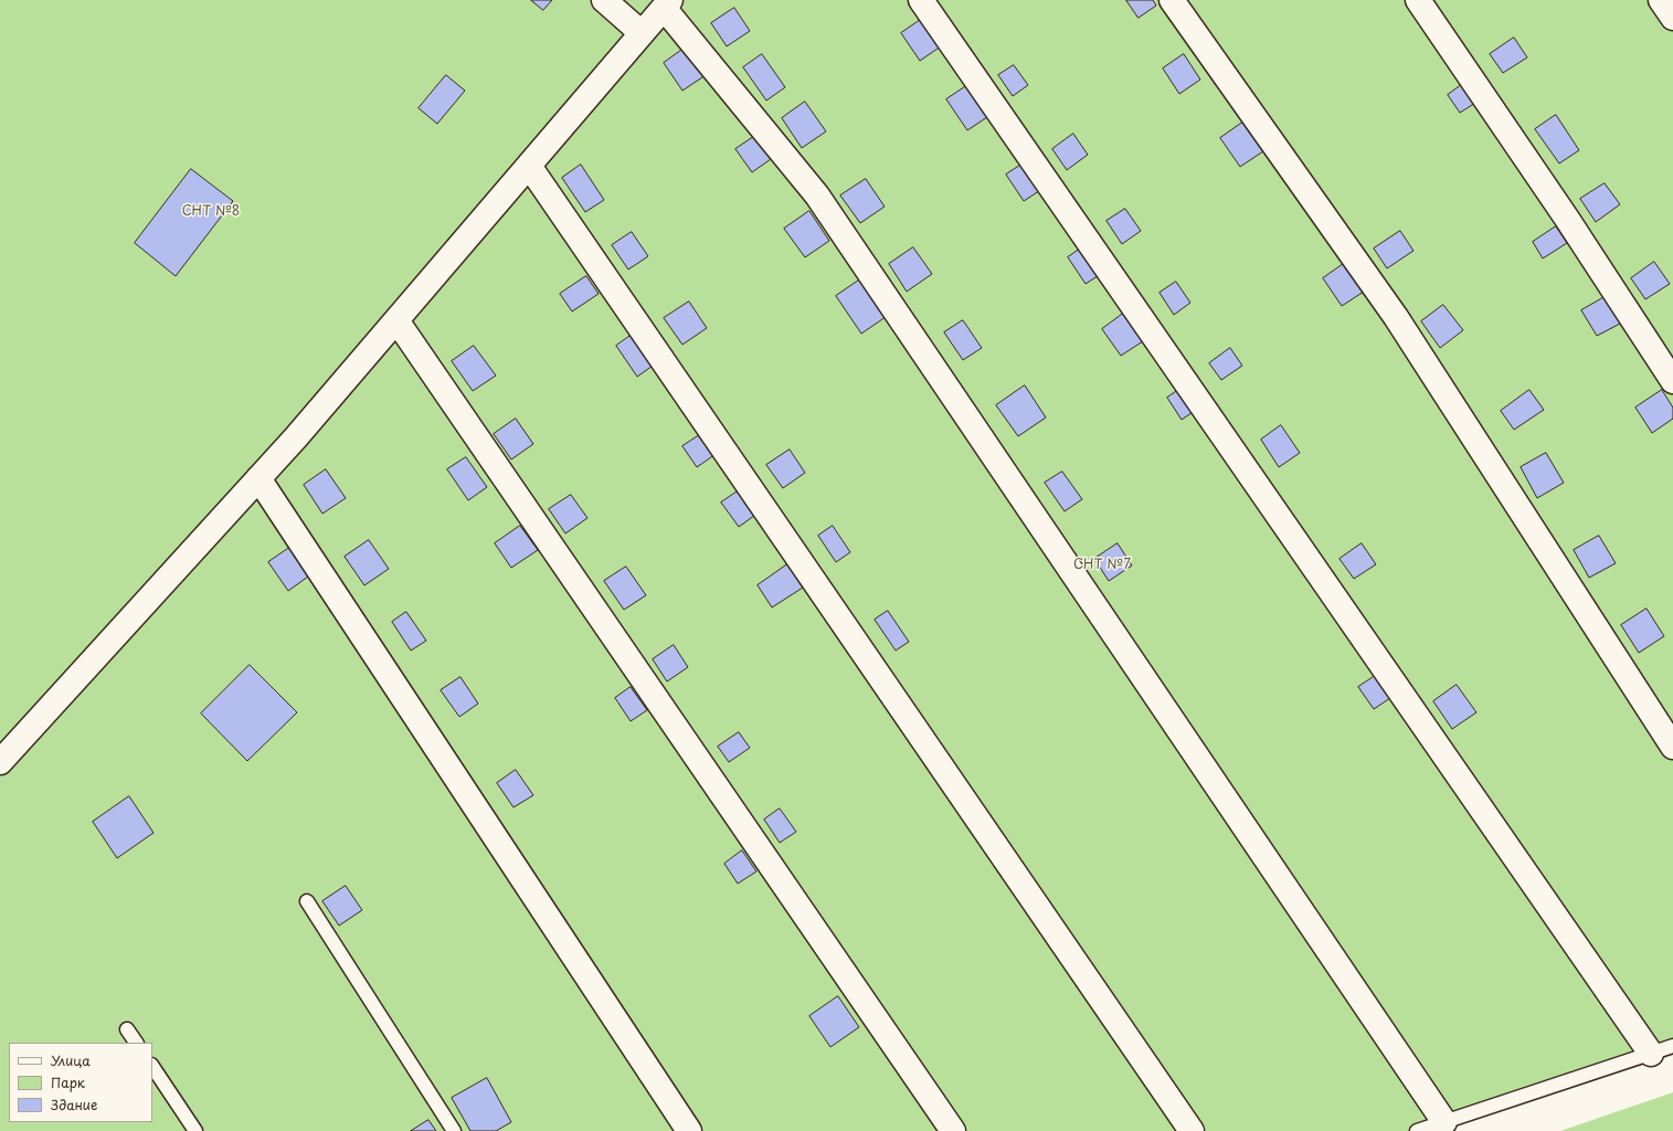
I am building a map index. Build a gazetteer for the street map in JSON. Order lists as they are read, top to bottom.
{
  "parks": ["СНТ №8", "СНТ №7"],
  "legend": ["Улица", "Парк", "Здание"]
}
